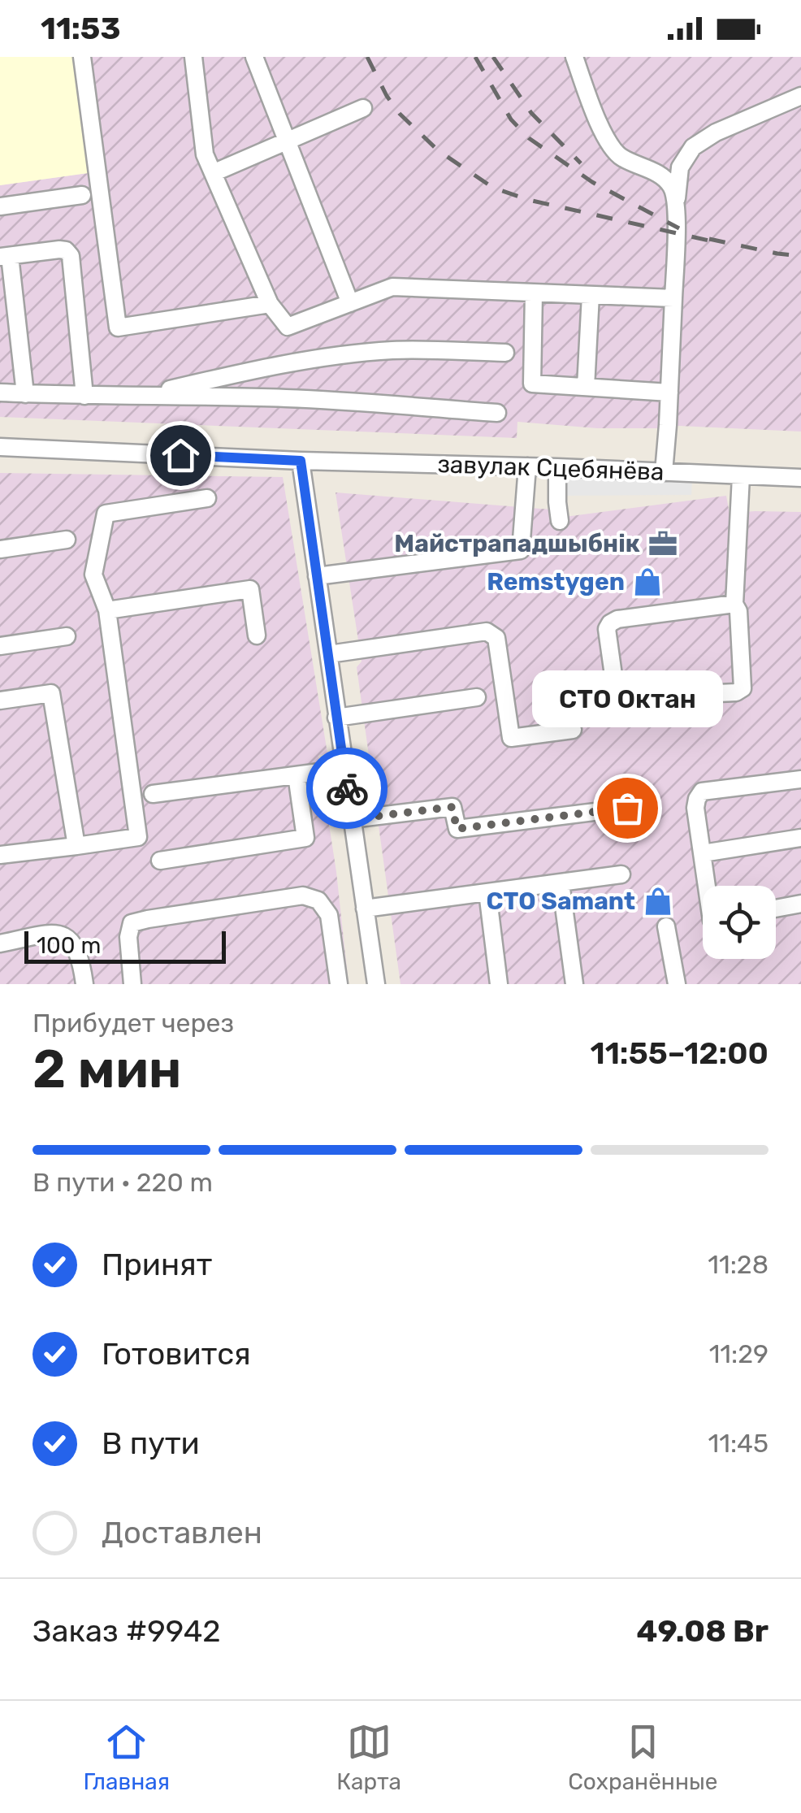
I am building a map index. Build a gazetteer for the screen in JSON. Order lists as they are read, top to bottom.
{
  "streets": {
    "street": ["завулак Сцебянёва"]
  },
  "places": {
    "office": ["Майстрападшыбнік"],
    "shop": ["Remstygen", "СТО Samant"],
    "other": ["СТО Октан"]
  },
  "scale_bar": "100 m",
  "page": {
    "status": "11:53",
    "bubble": "СТО Октан",
    "scale": "100 m",
    "heading": ["2 мин", "Прибудет через", "11:55–12:00"],
    "panel": ["Заказ #9942", "49.08 Br"],
    "bar": "В пути · 220 m",
    "list": [
      ["Принят", "11:28"],
      ["Готовится", "11:29"],
      ["В пути", "11:45"],
      "Доставлен"
    ],
    "tabs": ["Главная", "Карта", "Сохранённые"]
  }
}
